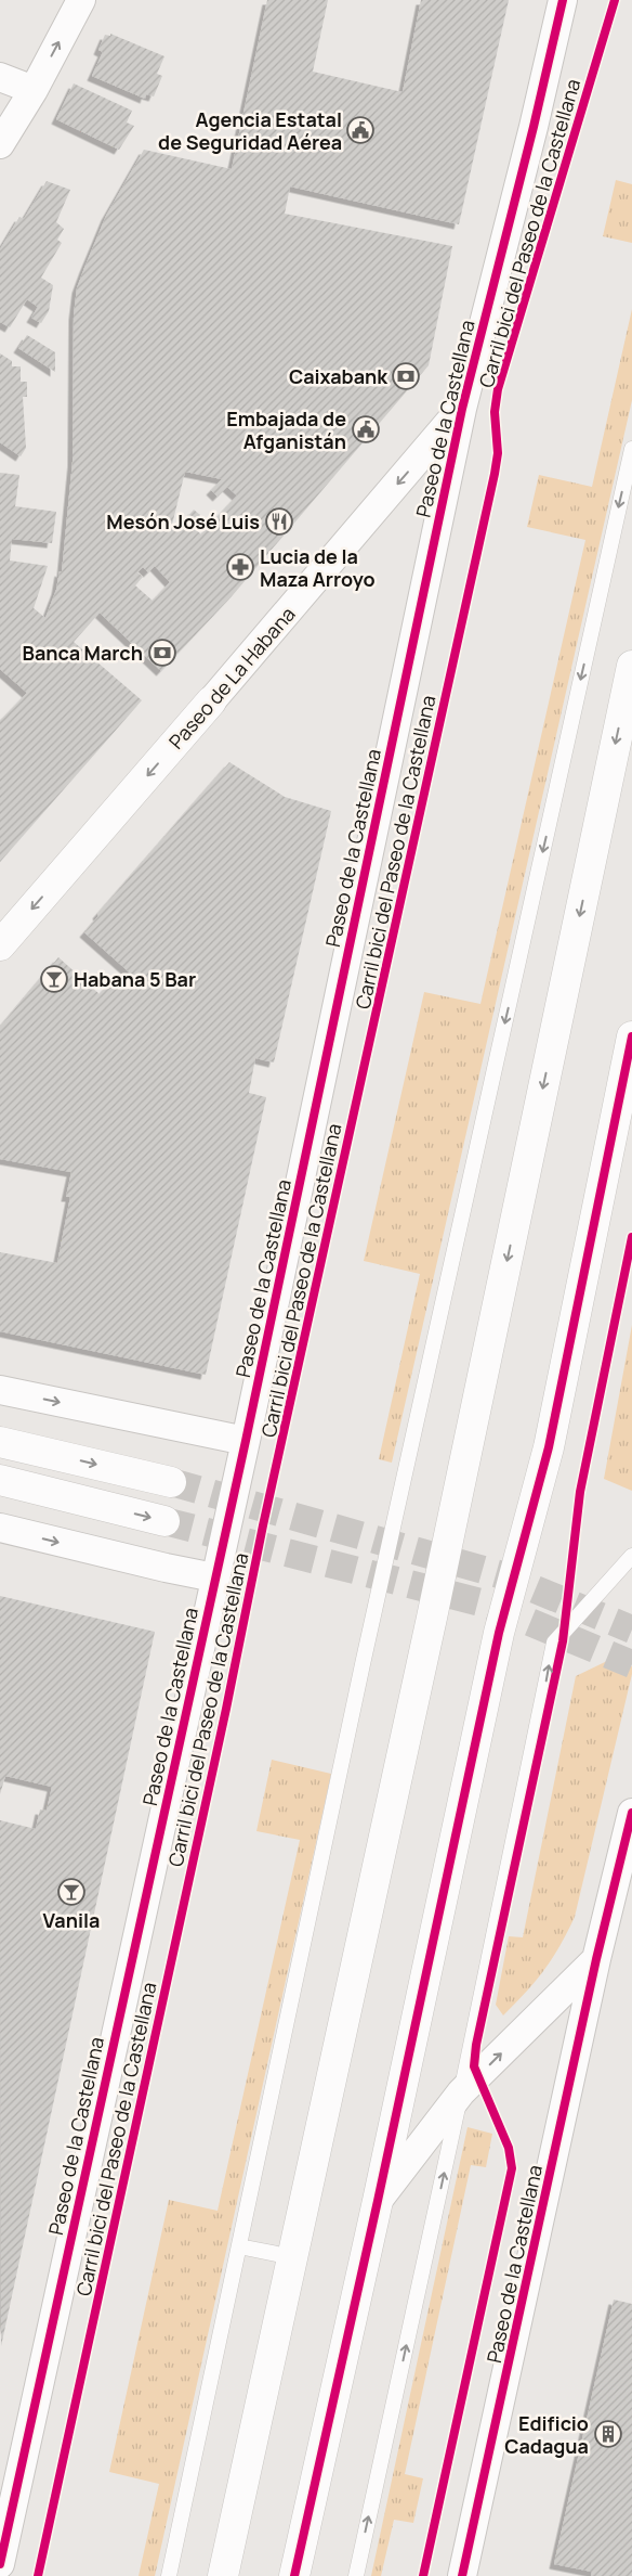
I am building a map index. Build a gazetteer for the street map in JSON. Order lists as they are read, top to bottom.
{
  "streets": {
    "main road": ["Paseo de La Habana"],
    "street": ["Paseo de la Castellana"],
    "cycle path": ["Carril bici del Paseo de la Castellana"]
  },
  "crossings": [
    ["Paseo de la Castellana", "Paseo de La Habana"]
  ],
  "one_way": ["Paseo de La Habana"],
  "places": {
    "public building": ["Agencia Estatal de Seguridad Aérea", "Embajada de Afganistán"],
    "bank": ["Caixabank", "Banca March"],
    "restaurant": ["Mesón José Luis"],
    "pharmacy": ["Lucia de la Maza Arroyo"],
    "bar": ["Habana 5 Bar", "Vanila"],
    "building": ["Edificio Cadagua"]
  }
}
